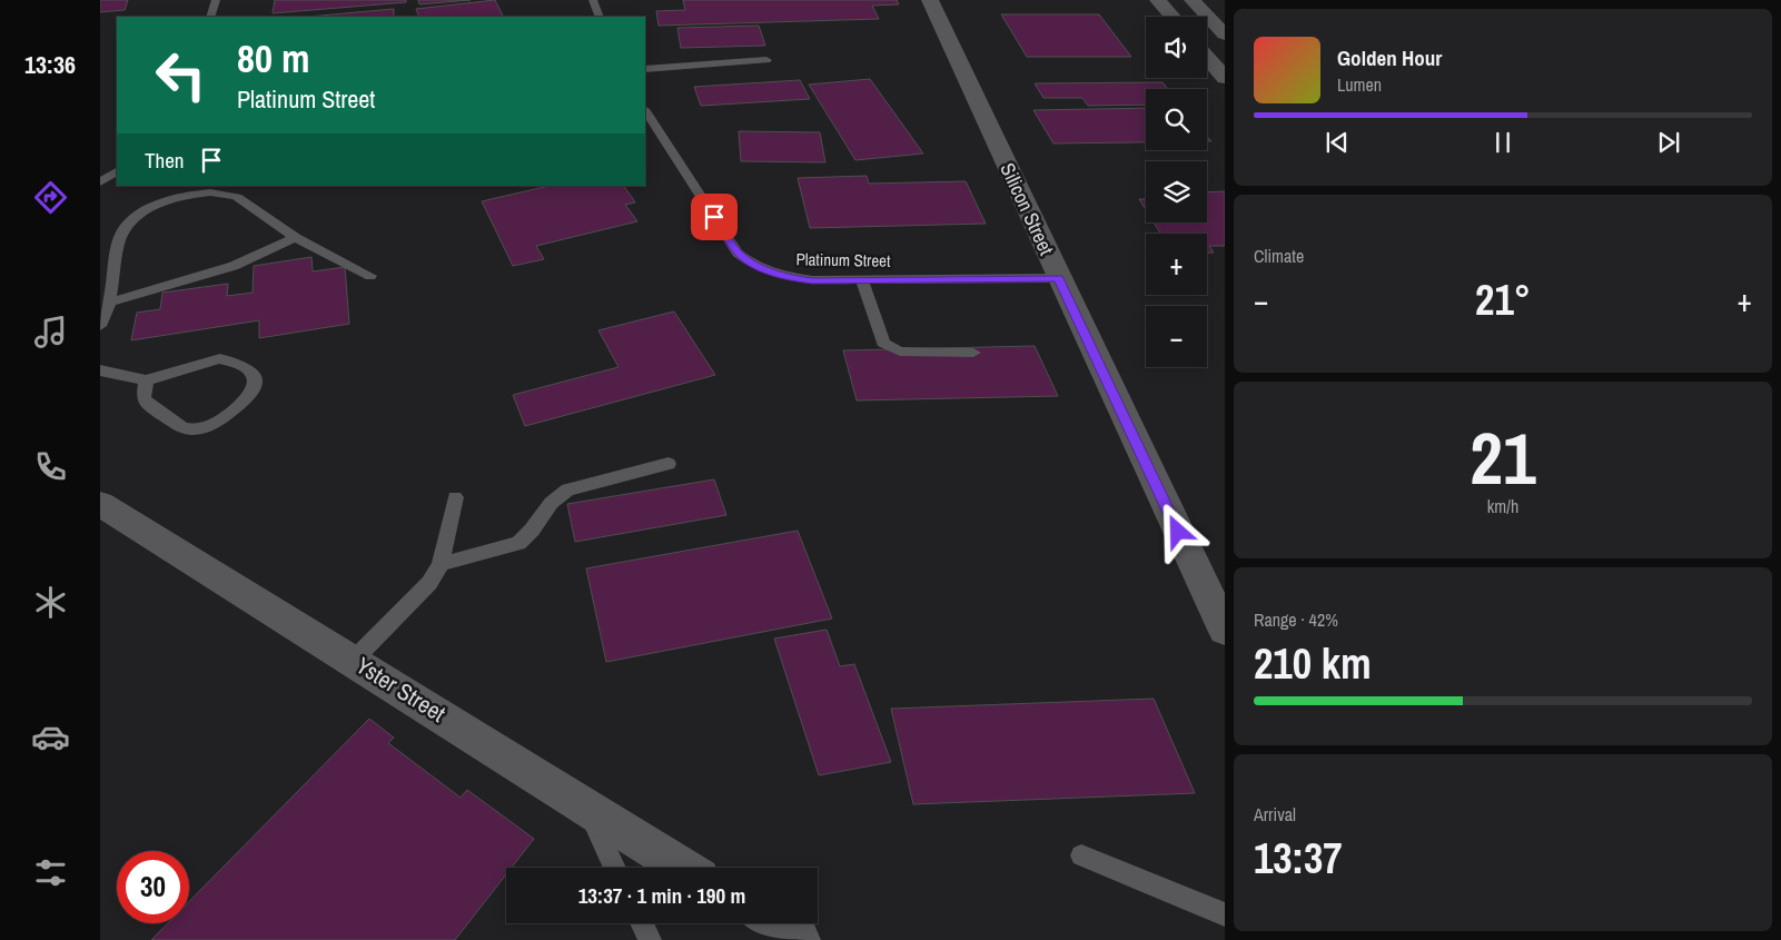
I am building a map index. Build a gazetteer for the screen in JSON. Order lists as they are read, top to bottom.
{
  "streets": {
    "street": ["Silicon Street", "Yster Street"],
    "lane": ["Platinum Street"]
  },
  "crossings": [
    ["Silicon Street", "Platinum Street"]
  ],
  "page": {
    "tabs": "13:36",
    "map_buttons": ["+", "−"],
    "turn": ["80 m", "Platinum Street"],
    "song": ["Golden Hour", "Lumen"],
    "then": "Then",
    "tile": [
      "Climate",
      ["21", "km/h"],
      ["Range · 42%", "210 km"],
      ["Arrival", "13:37"]
    ],
    "heat": ["−", "21°", "+"],
    "limit": "30",
    "trip": "13:37 · 1 min · 190 m"
  }
}
